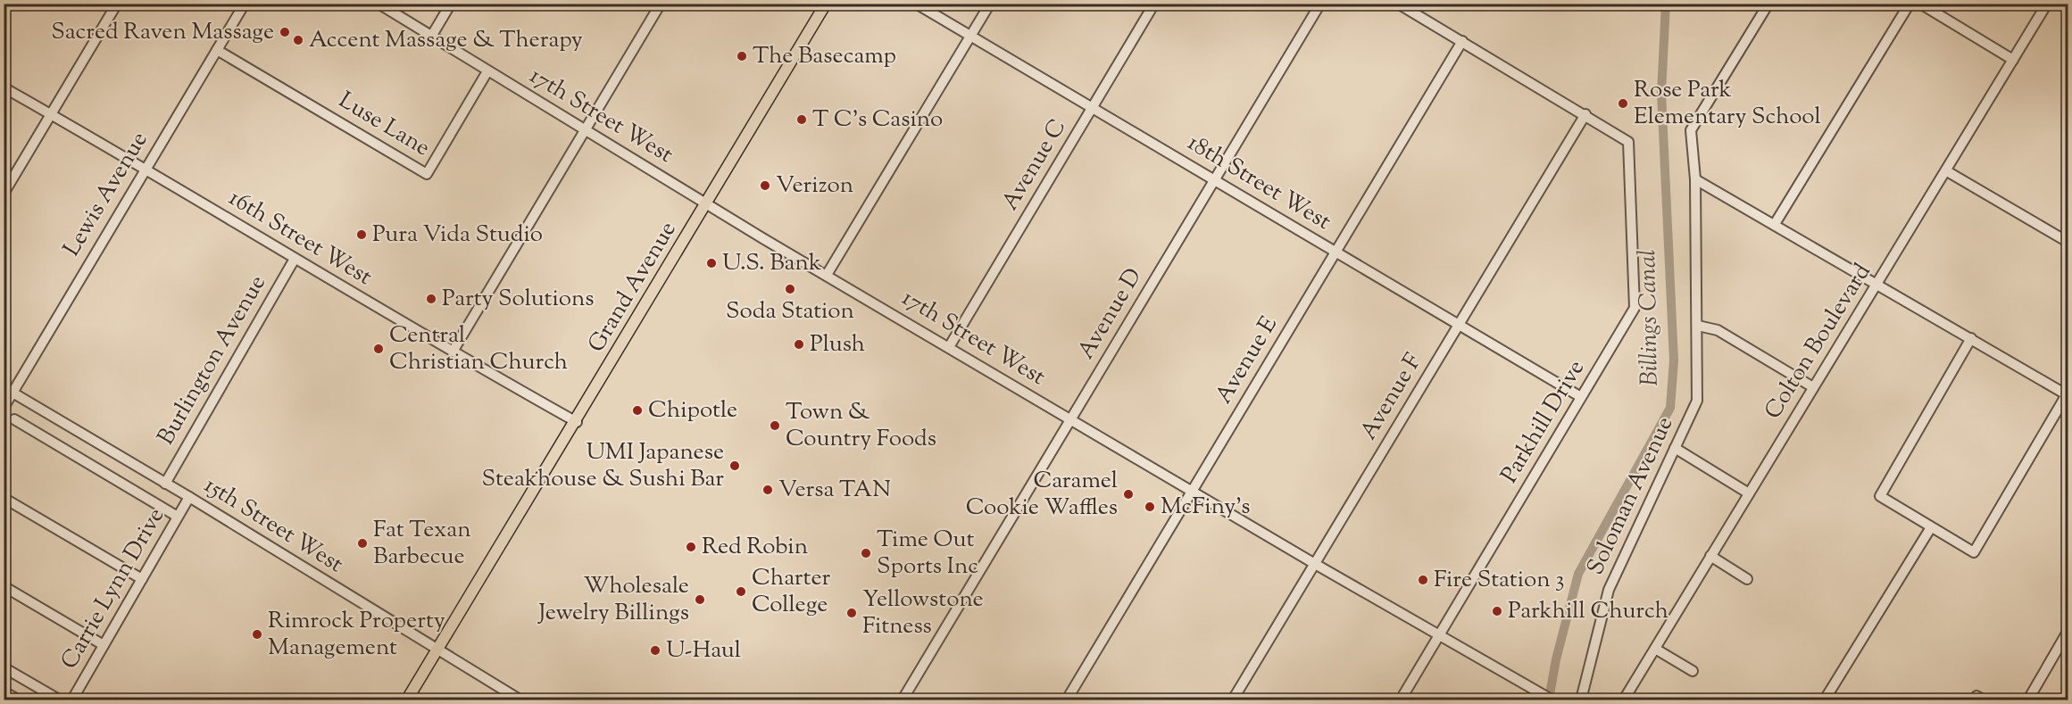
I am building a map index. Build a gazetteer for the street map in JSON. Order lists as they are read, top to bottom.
{
  "streets": {
    "main road": ["Grand Avenue"],
    "street": [
      "17th Street West",
      "Luse Lane",
      "Avenue C",
      "18th Street West",
      "Lewis Avenue",
      "16th Street West",
      "Avenue D",
      "Colton Boulevard",
      "Burlington Avenue",
      "Avenue E",
      "Avenue F",
      "Parkhill Drive",
      "Soloman Avenue",
      "15th Street West",
      "Carrie Lynn Drive"
    ]
  },
  "crossings": [
    ["17th Street West", "Luse Lane"],
    ["17th Street West", "Avenue C"],
    ["17th Street West", "Grand Avenue"],
    ["17th Street West", "Avenue D"],
    ["17th Street West", "Avenue E"],
    ["17th Street West", "Avenue F"],
    ["17th Street West", "Parkhill Drive"],
    ["Luse Lane", "Lewis Avenue"],
    ["Avenue C", "18th Street West"],
    ["18th Street West", "Avenue D"],
    ["18th Street West", "Avenue E"],
    ["18th Street West", "Avenue F"],
    ["18th Street West", "Parkhill Drive"],
    ["Lewis Avenue", "16th Street West"],
    ["Lewis Avenue", "15th Street West"],
    ["16th Street West", "Grand Avenue"],
    ["16th Street West", "Burlington Avenue"],
    ["Grand Avenue", "15th Street West"],
    ["Burlington Avenue", "15th Street West"],
    ["Avenue F", "Parkhill Drive"],
    ["15th Street West", "Carrie Lynn Drive"]
  ],
  "water": ["Billings Canal"],
  "places": [
    "Sacred Raven Massage",
    "Accent Massage & Therapy",
    "The Basecamp",
    "Rose Park Elementary School",
    "T C's Casino",
    "Verizon",
    "Pura Vida Studio",
    "U.S. Bank",
    "Soda Station",
    "Party Solutions",
    "Plush",
    "Central Christian Church",
    "Chipotle",
    "Town & Country Foods",
    "UMI Japanese Steakhouse & Sushi Bar",
    "Versa TAN",
    "Caramel Cookie Waffles",
    "McFiny's",
    "Fat Texan Barbecue",
    "Red Robin",
    "Time Out Sports Inc",
    "Fire Station 3",
    "Charter College",
    "Wholesale Jewelry Billings",
    "Parkhill Church",
    "Yellowstone Fitness",
    "Rimrock Property Management",
    "U-Haul"
  ]
}
